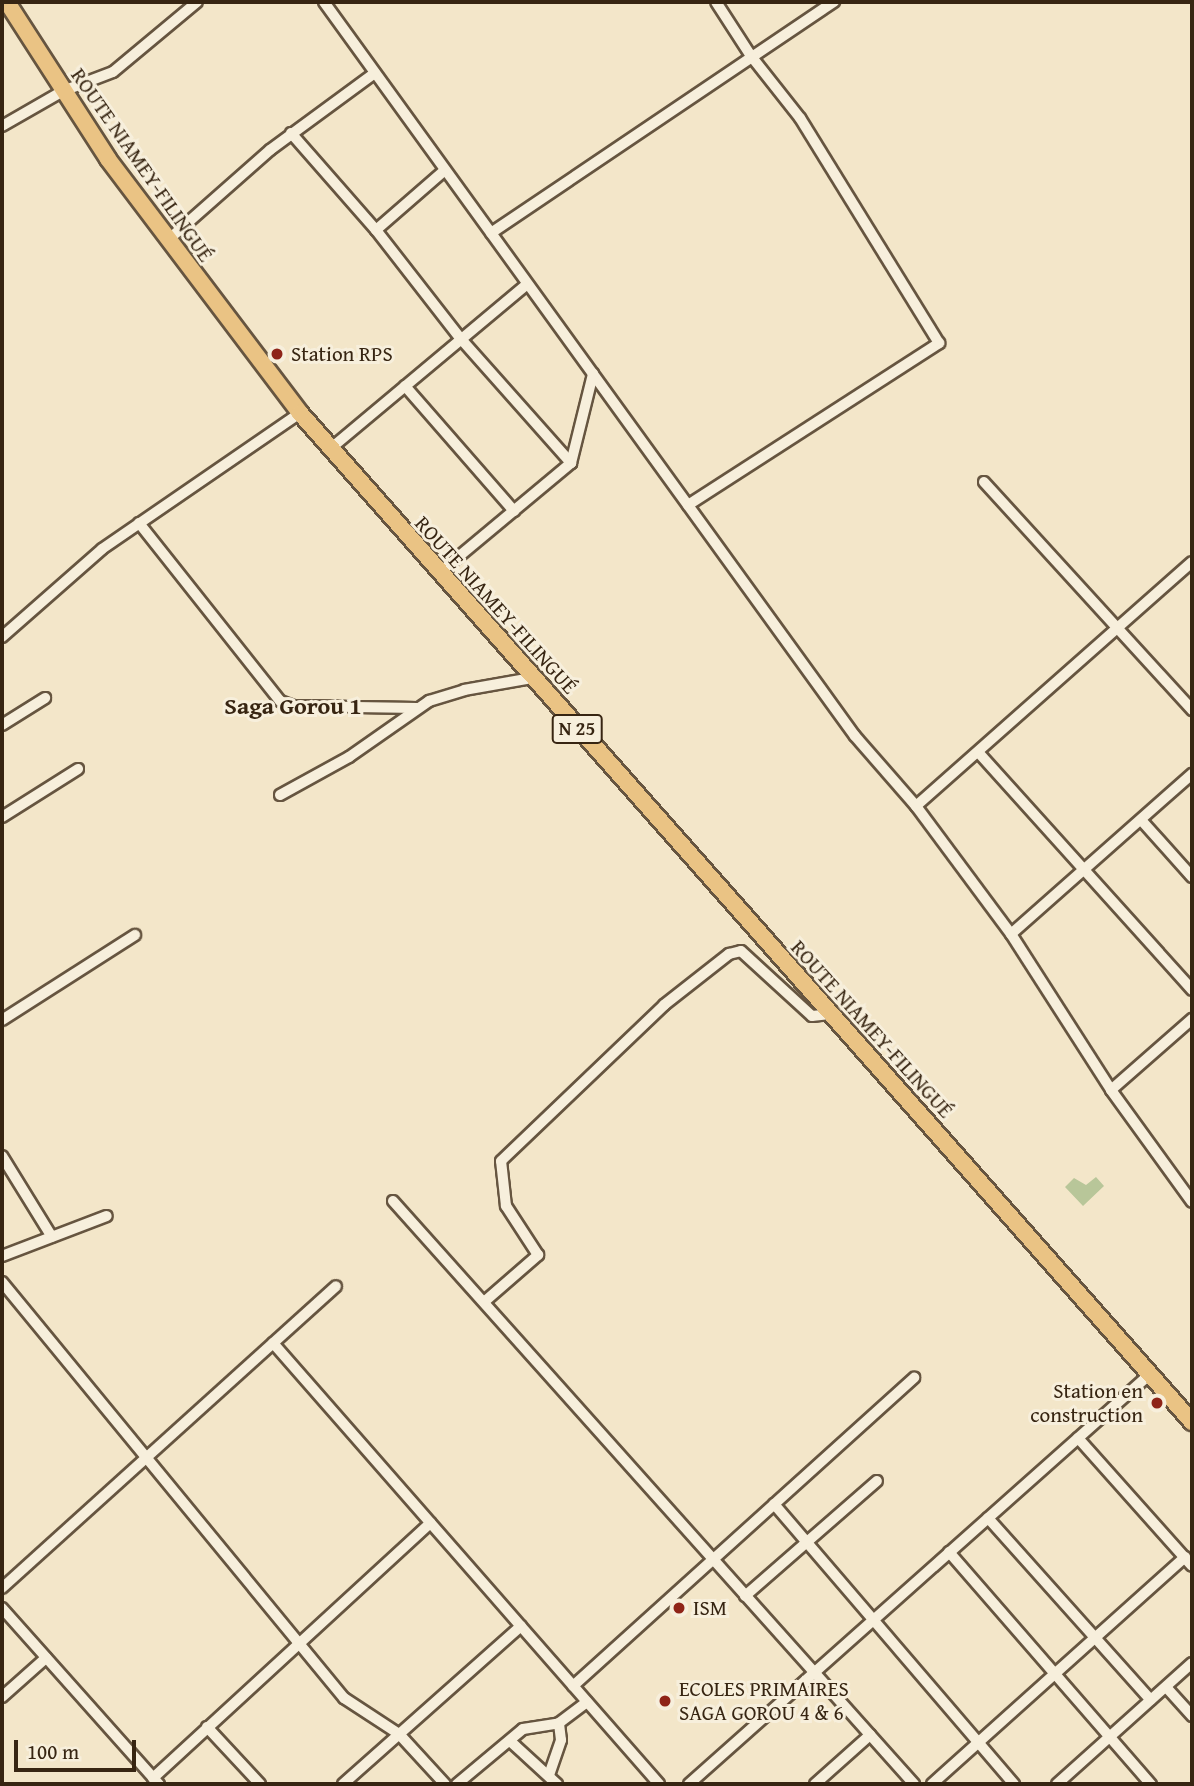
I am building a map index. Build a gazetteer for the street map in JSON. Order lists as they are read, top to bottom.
{
  "streets": {
    "main road": ["ROUTE NIAMEY-FILINGUÉ", "N 25"]
  },
  "districts": ["Saga Gorou 1"],
  "places": [
    "Station RPS",
    "Station en construction",
    "ISM",
    "ECOLES PRIMAIRES SAGA GOROU 4 & 6"
  ],
  "scale_bar": "100 m"
}
